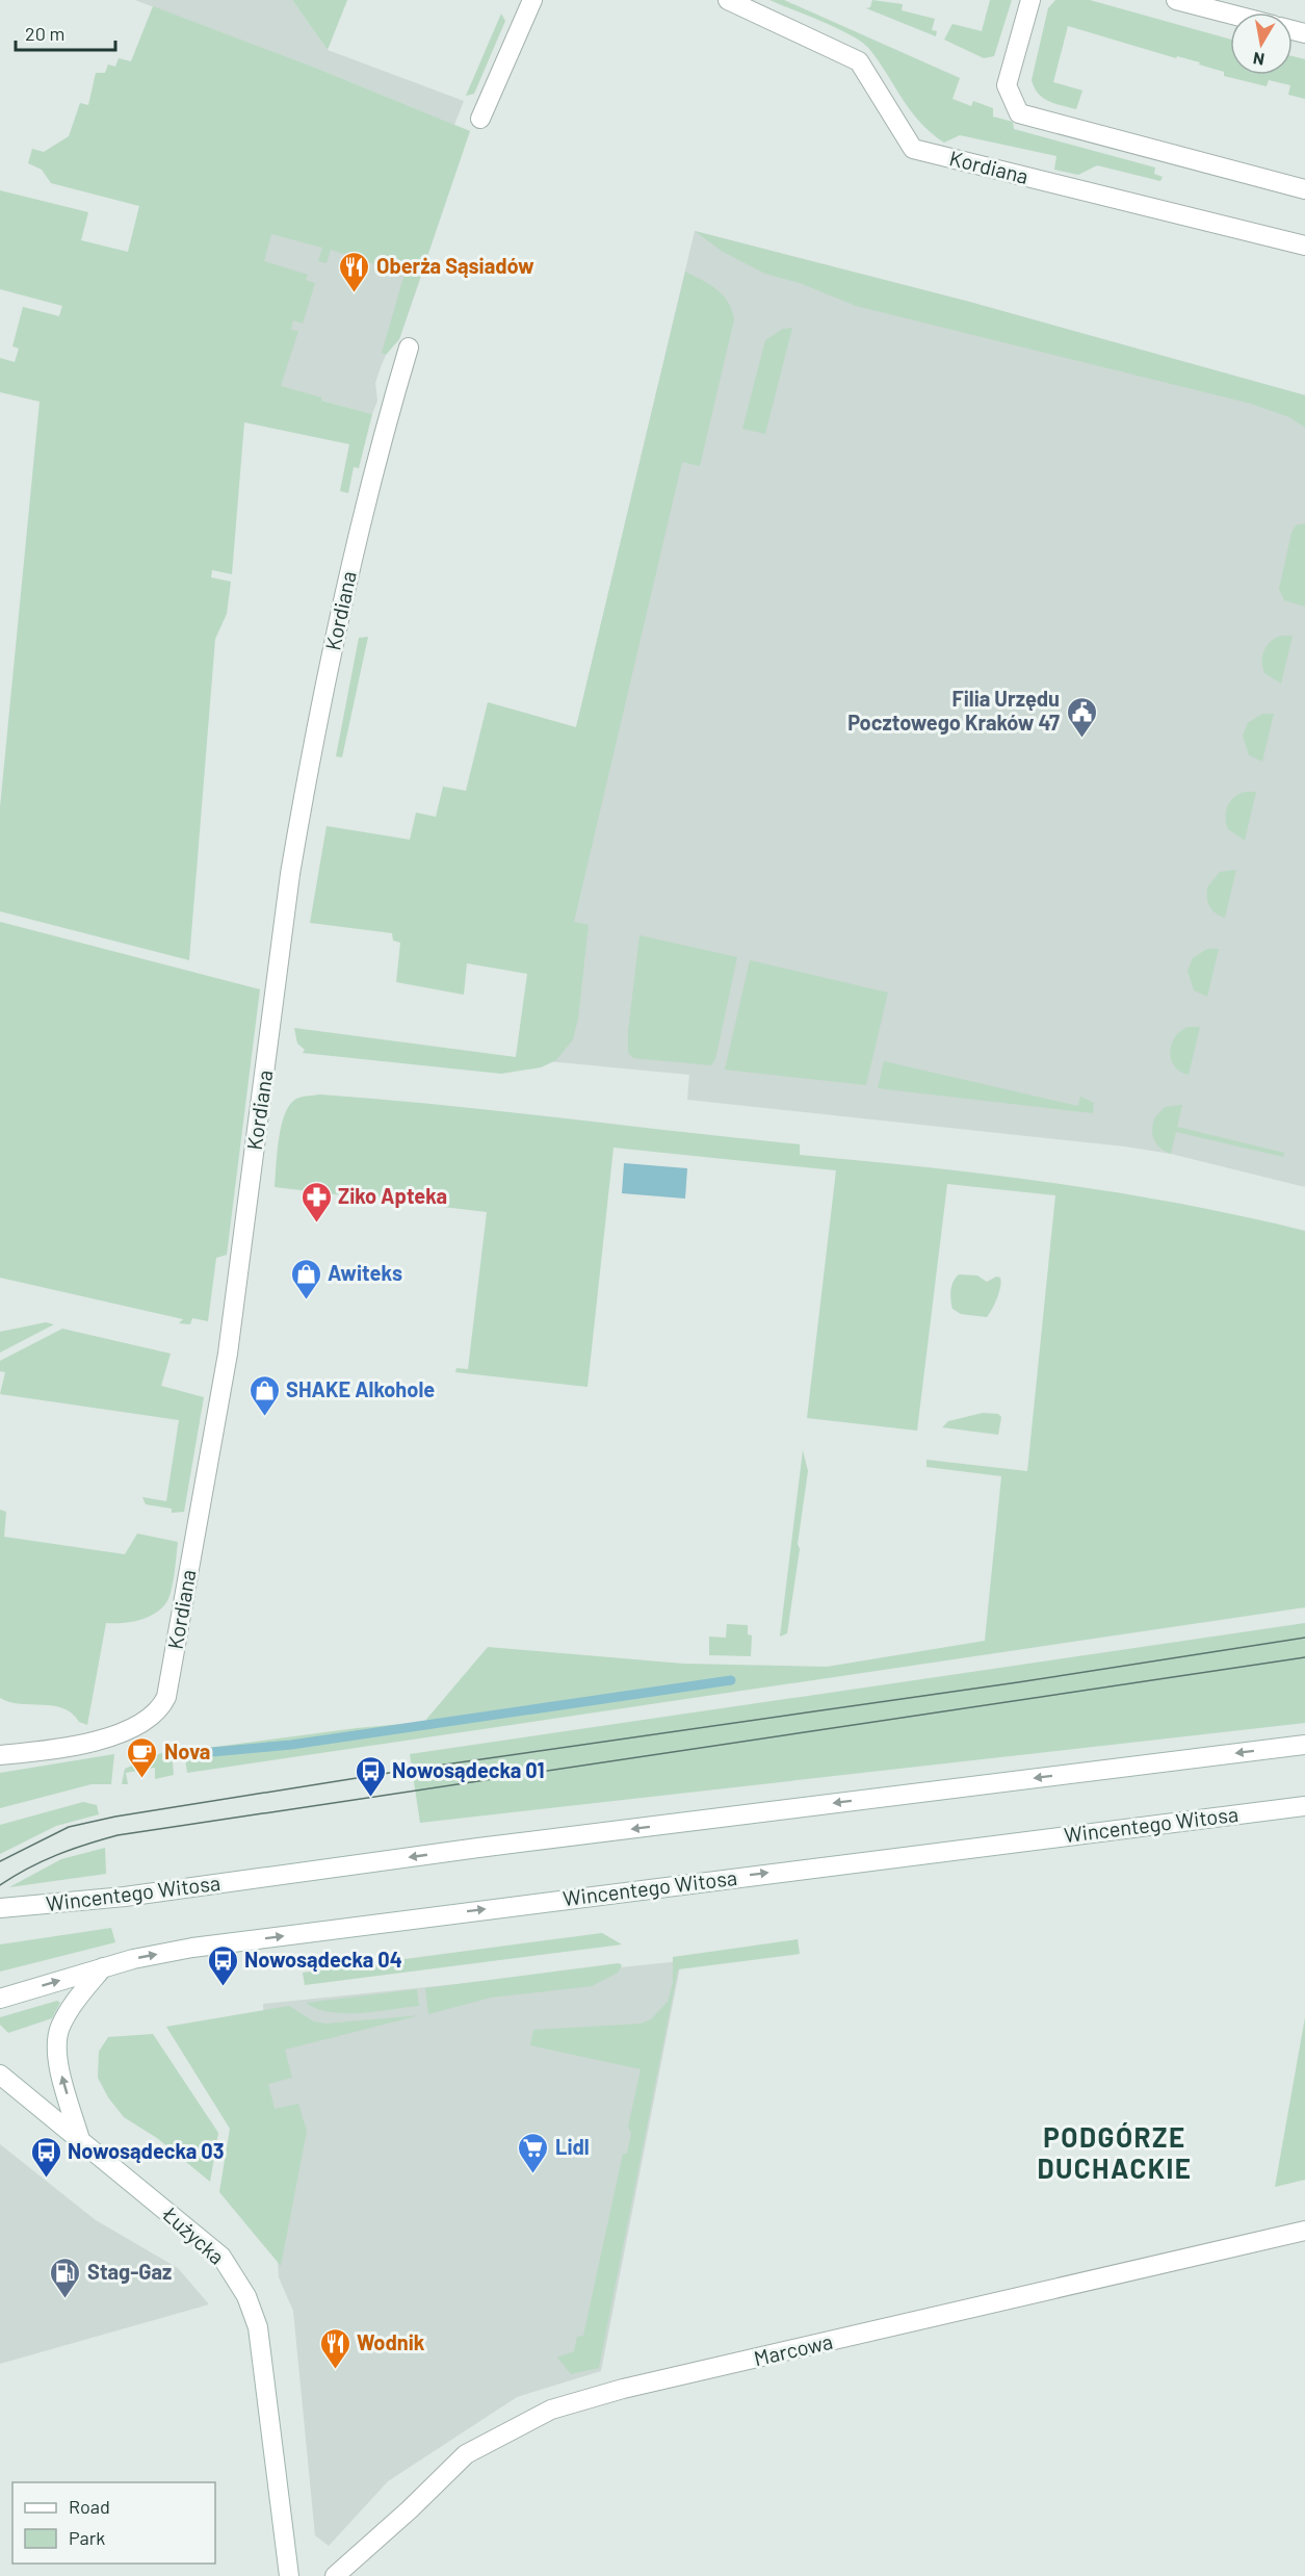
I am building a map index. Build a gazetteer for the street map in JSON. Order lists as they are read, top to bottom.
{
  "streets": {
    "street": [
      "Kordiana",
      "Wincentego Witosa",
      "Łużycka",
      "Marcowa"
    ]
  },
  "districts": ["PODGÓRZE DUCHACKIE"],
  "places": {
    "restaurant": ["Oberża Sąsiadów", "Wodnik"],
    "public building": ["Filia Urzędu Pocztowego Kraków 47"],
    "pharmacy": ["Ziko Apteka"],
    "shop": ["Awiteks", "SHAKE Alkohole"],
    "cafe": ["Nova"],
    "bus stop": ["Nowosądecka 01", "Nowosądecka 04", "Nowosądecka 03"],
    "supermarket": ["Lidl"],
    "fuel station": ["Stag-Gaz"]
  },
  "legend": ["Road", "Park"],
  "scale_bar": "20 m",
  "north": "bottom"
}
